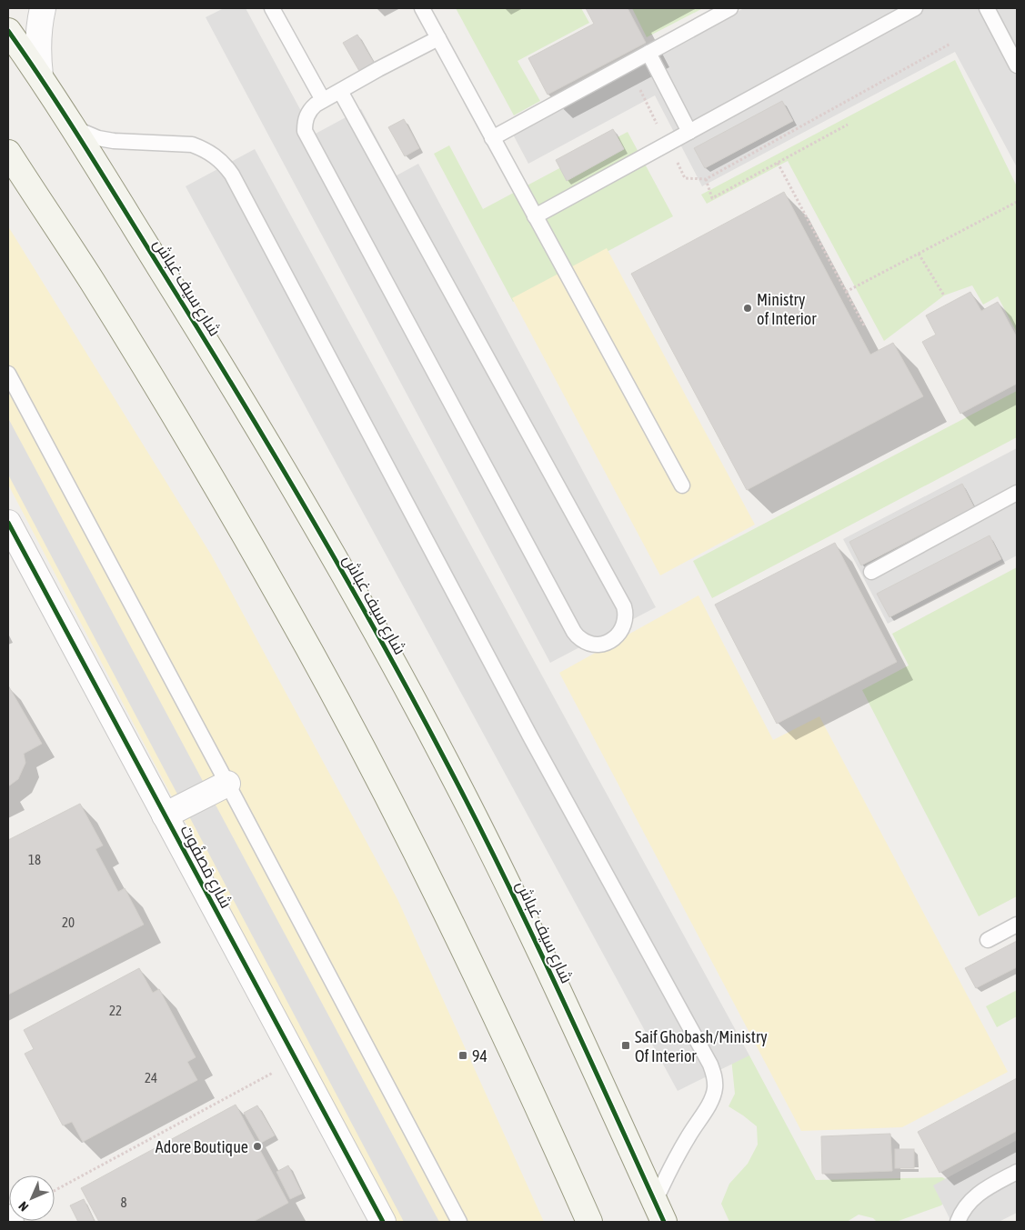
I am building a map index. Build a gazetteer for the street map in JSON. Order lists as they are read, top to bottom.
{
  "streets": {
    "street": ["شارع سيف غباش", "شارع مَصفُوت"]
  },
  "places": {
    "other": ["Ministry of Interior", "Adore Boutique"],
    "transit": ["Saif Ghobash/Ministry Of Interior", "94"]
  },
  "house_numbers": [
    "18",
    "20",
    "22",
    "24",
    "8"
  ],
  "north": "bottom left"
}
